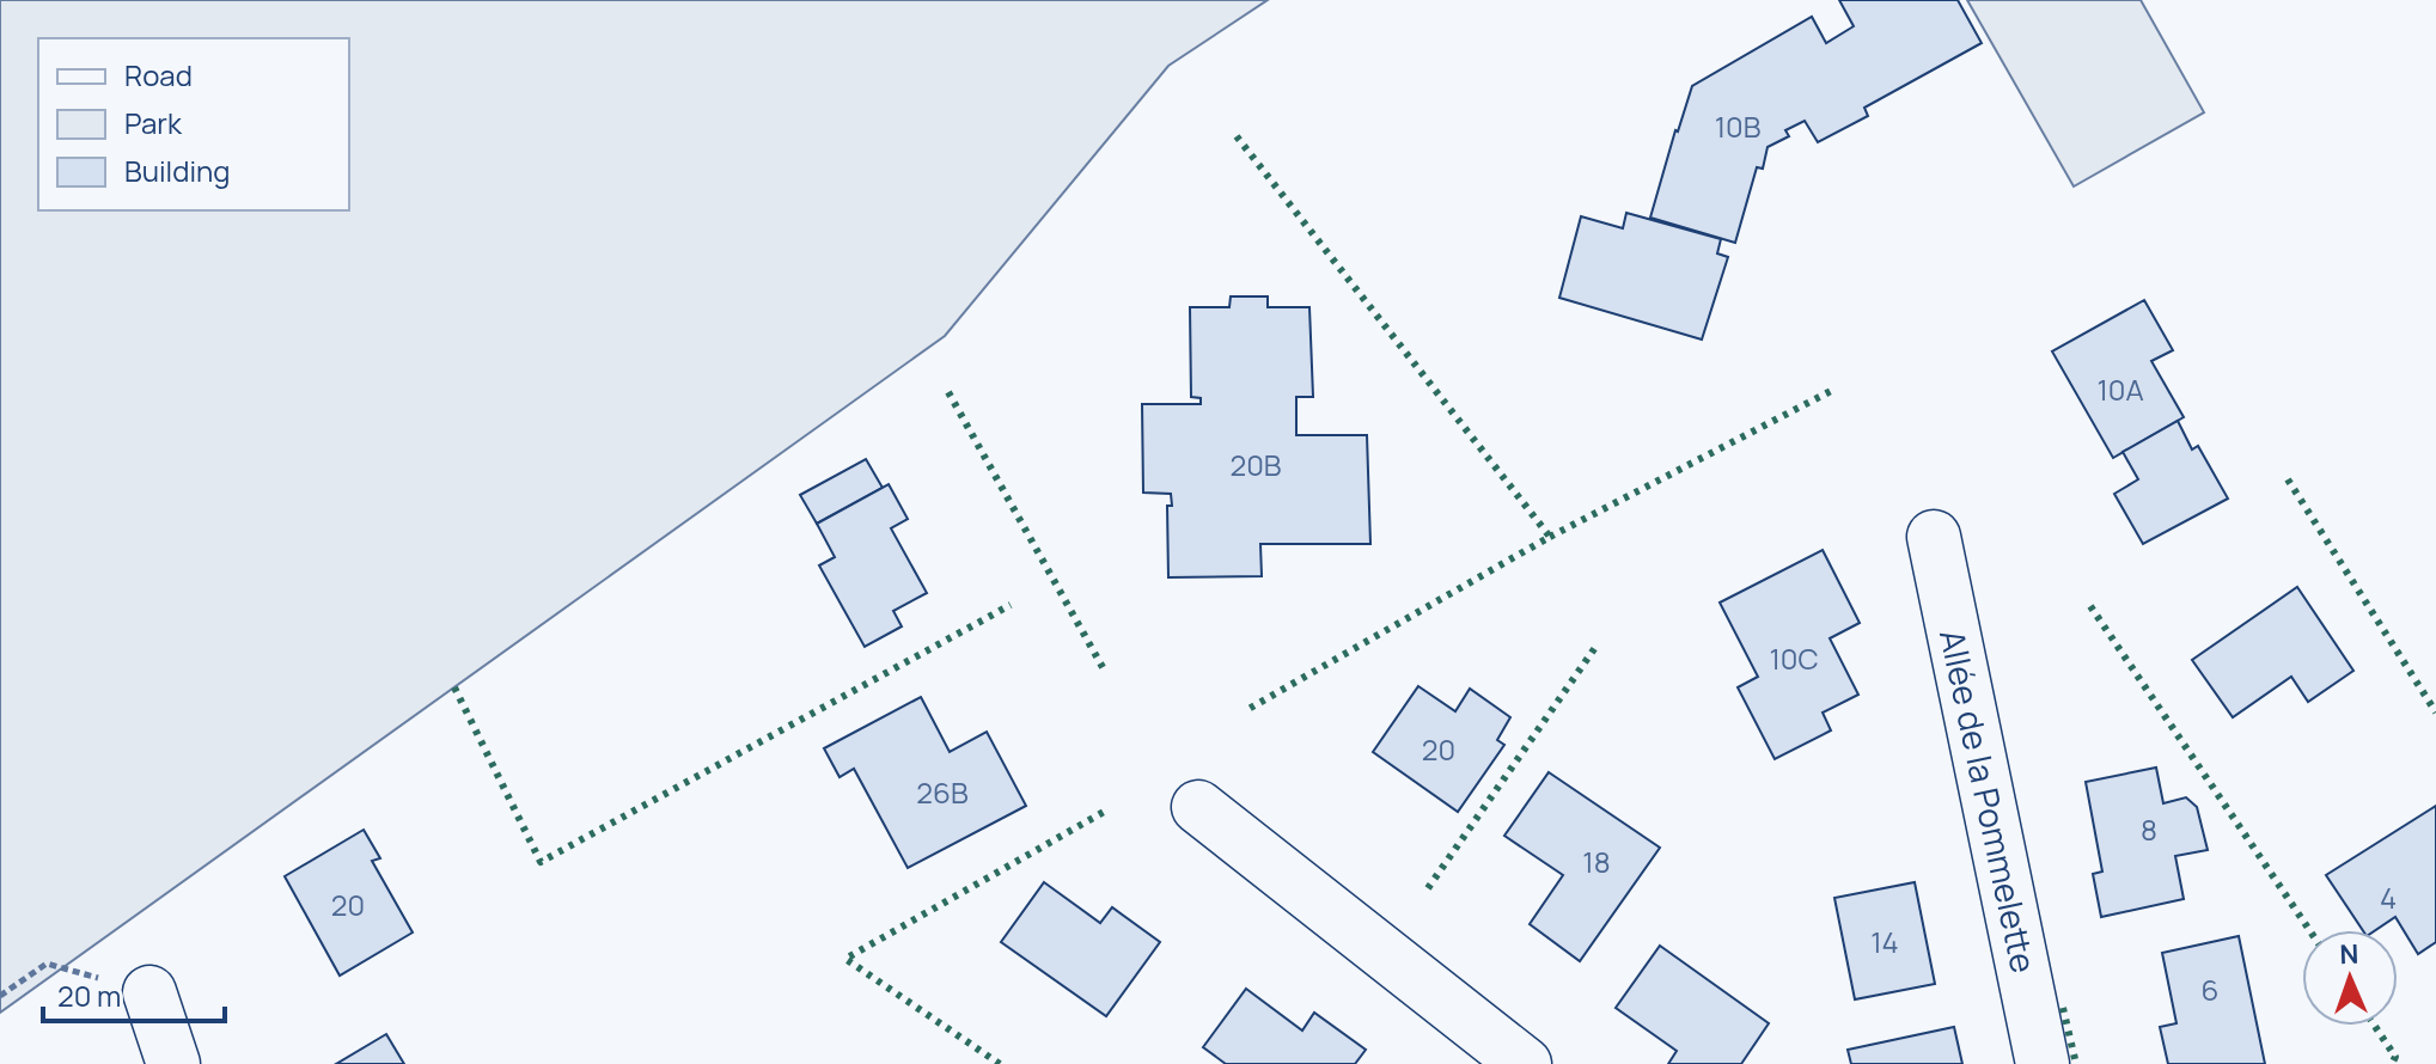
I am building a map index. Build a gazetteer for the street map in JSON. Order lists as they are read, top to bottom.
{
  "streets": {
    "street": ["Allée de la Pommelette"]
  },
  "house_numbers": [
    "10B",
    "10A",
    "20B",
    "10C",
    "20",
    "26B",
    "8",
    "18",
    "4",
    "20",
    "14",
    "6"
  ],
  "legend": ["Road", "Park", "Building"],
  "scale_bar": "20 m",
  "north": "top"
}
